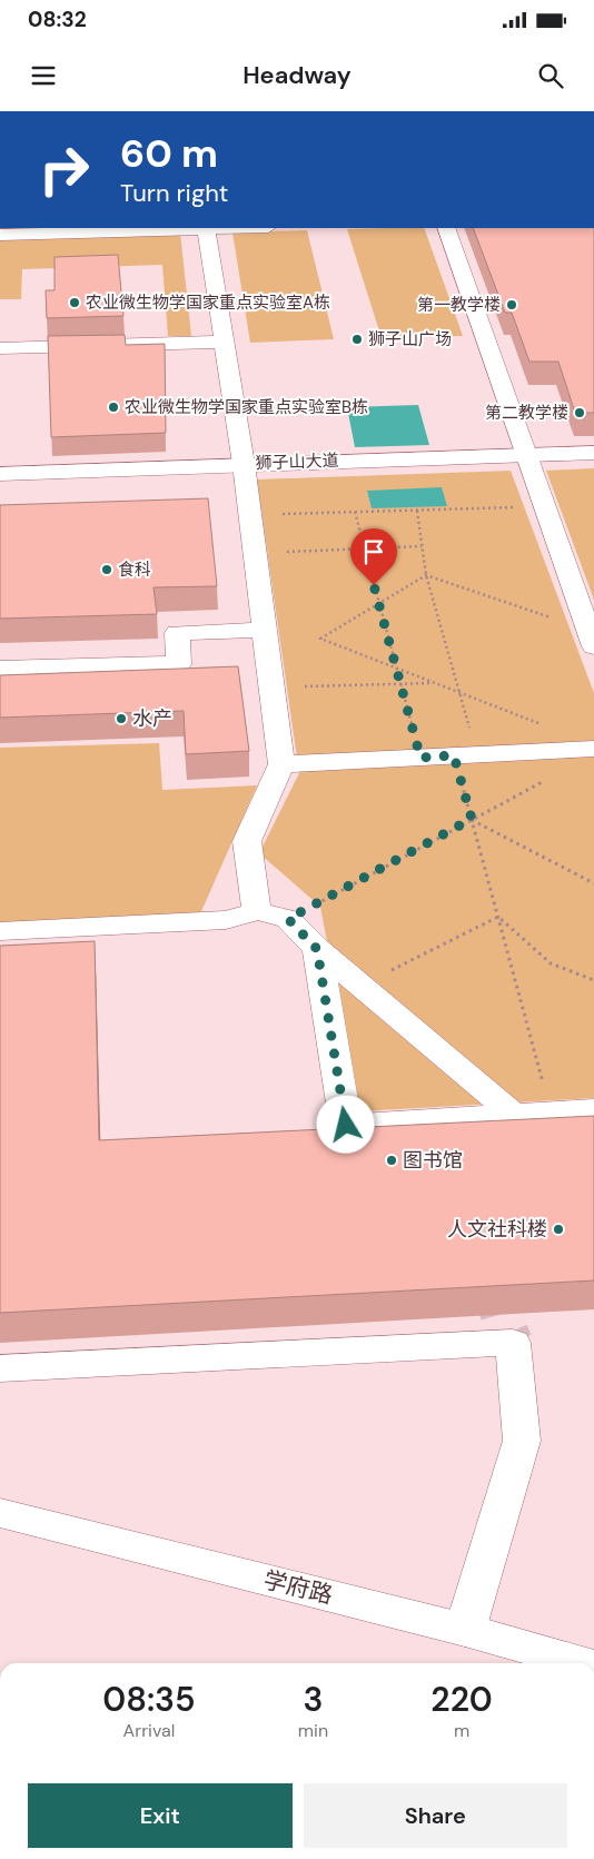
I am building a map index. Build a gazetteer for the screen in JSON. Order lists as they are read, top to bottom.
{
  "streets": {
    "street": ["狮子山大道", "学府路"]
  },
  "places": [
    "农业微生物学国家重点实验室A栋",
    "第一教学楼",
    "狮子山广场",
    "农业微生物学国家重点实验室B栋",
    "第二教学楼",
    "食科",
    "水产",
    "图书馆",
    "人文社科楼"
  ],
  "page": {
    "status": "08:32",
    "header": "Headway",
    "turn": ["60 m", "Turn right"],
    "eta": [
      "08:35",
      "Arrival",
      "3",
      "min",
      "220",
      "m"
    ],
    "buttons": ["Exit", "Share"]
  }
}
